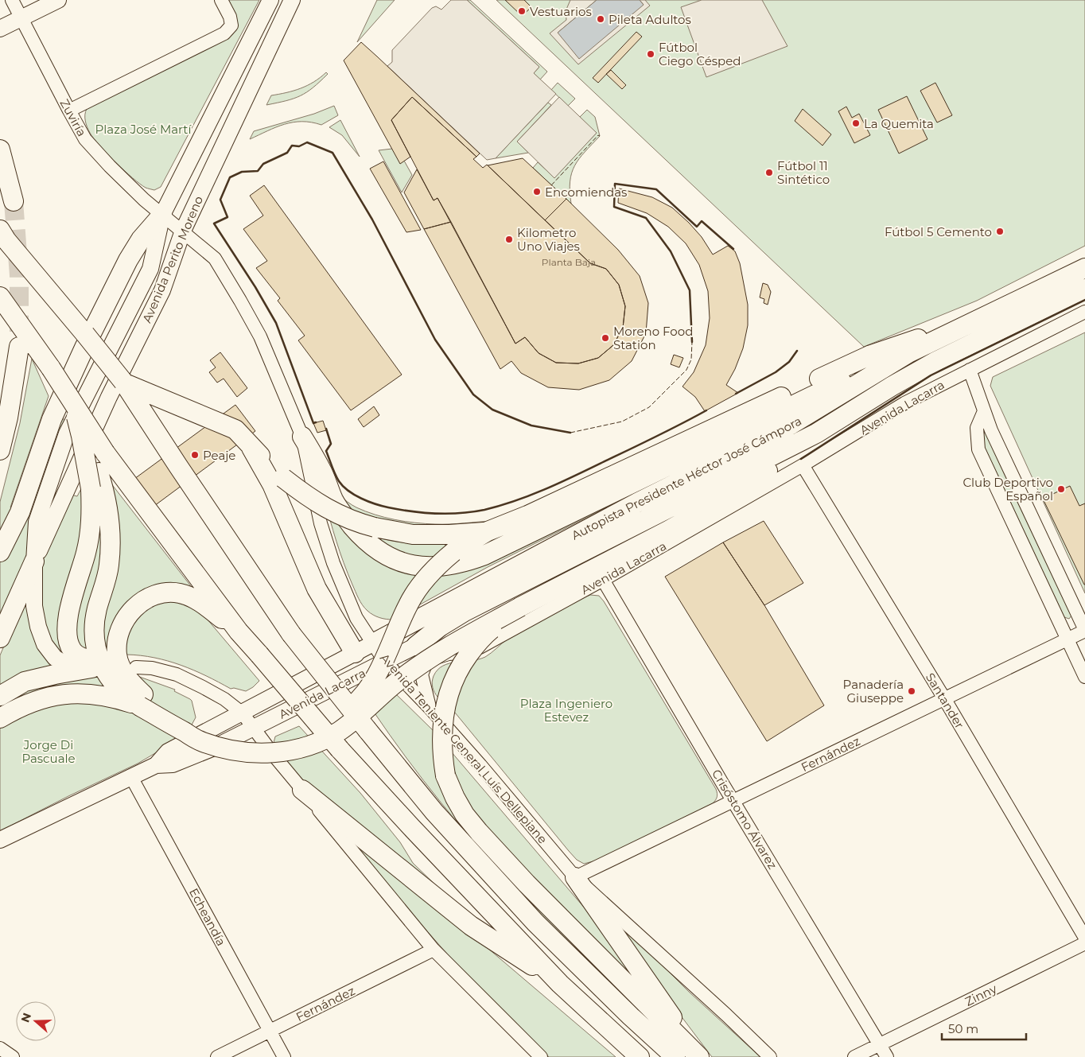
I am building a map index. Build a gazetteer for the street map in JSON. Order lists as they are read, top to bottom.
{
  "streets": {
    "highway": ["Autopista Presidente Héctor José Cámpora"],
    "main road": ["Avenida Perito Moreno", "Avenida Lacarra"],
    "street": [
      "Zuviría",
      "Santander",
      "Avenida Teniente General Luís Dellepiane",
      "Fernández",
      "Crisóstomo Álvarez",
      "Echeandía",
      "Zinny"
    ]
  },
  "crossings": [
    ["Zuviría", "Avenida Perito Moreno"],
    ["Zuviría", "Avenida Teniente General Luís Dellepiane"],
    ["Avenida Perito Moreno", "Avenida Teniente General Luís Dellepiane"],
    ["Avenida Lacarra", "Autopista Presidente Héctor José Cámpora"],
    ["Avenida Lacarra", "Santander"],
    ["Avenida Lacarra", "Avenida Teniente General Luís Dellepiane"],
    ["Avenida Lacarra", "Crisóstomo Álvarez"],
    ["Avenida Lacarra", "Echeandía"],
    ["Autopista Presidente Héctor José Cámpora", "Avenida Teniente General Luís Dellepiane"],
    ["Santander", "Fernández"],
    ["Avenida Teniente General Luís Dellepiane", "Fernández"],
    ["Fernández", "Crisóstomo Álvarez"],
    ["Fernández", "Echeandía"],
    ["Crisóstomo Álvarez", "Zinny"]
  ],
  "parks": ["Plaza José Martí", "Plaza Ingeniero Estevez", "Jorge Di Pascuale"],
  "places": [
    "Vestuarios",
    "Pileta Adultos",
    "Fútbol Ciego Césped",
    "La Quemita",
    "Fútbol 11 Sintético",
    "Encomiendas",
    "Fútbol 5 Cemento",
    "Kilometro Uno Viajes",
    "Moreno Food Station",
    "Peaje",
    "Club Deportivo Español",
    "Panadería Giuseppe"
  ],
  "house_numbers": ["Planta Baja"],
  "scale_bar": "50 m",
  "north": "left"
}
